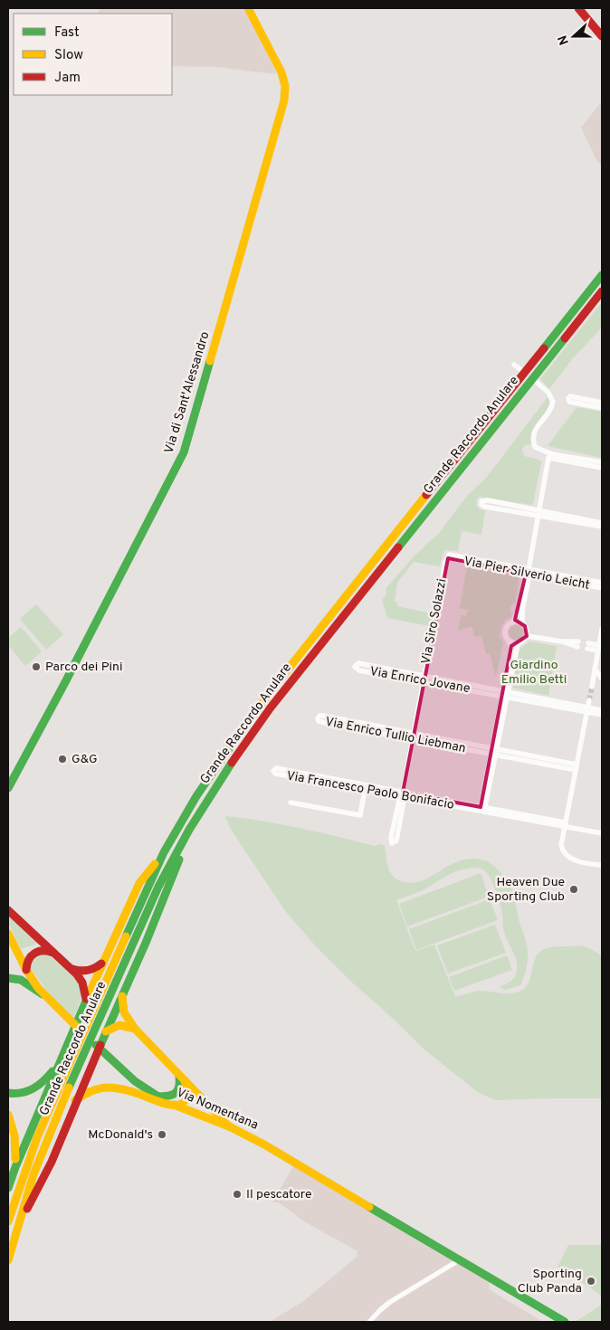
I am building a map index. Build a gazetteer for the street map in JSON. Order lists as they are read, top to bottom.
{
  "streets": {
    "main road": ["Via di Sant'Alessandro", "Grande Raccordo Anulare", "Via Nomentana"],
    "street": [
      "Via Pier Silverio Leicht",
      "Via Siro Solazzi",
      "Via Enrico Jovane",
      "Via Enrico Tullio Liebman",
      "Via Francesco Paolo Bonifacio"
    ]
  },
  "crossings": [
    ["Via Pier Silverio Leicht", "Via Siro Solazzi"],
    ["Via Siro Solazzi", "Via Enrico Jovane"],
    ["Via Siro Solazzi", "Via Enrico Tullio Liebman"],
    ["Via Siro Solazzi", "Via Francesco Paolo Bonifacio"]
  ],
  "parks": ["Giardino Emilio Betti"],
  "places": [
    "Parco dei Pini",
    "G&G",
    "Heaven Due Sporting Club",
    "McDonald's",
    "Il pescatore",
    "Sporting Club Panda"
  ],
  "legend": ["Fast", "Slow", "Jam"],
  "north": "left"
}
